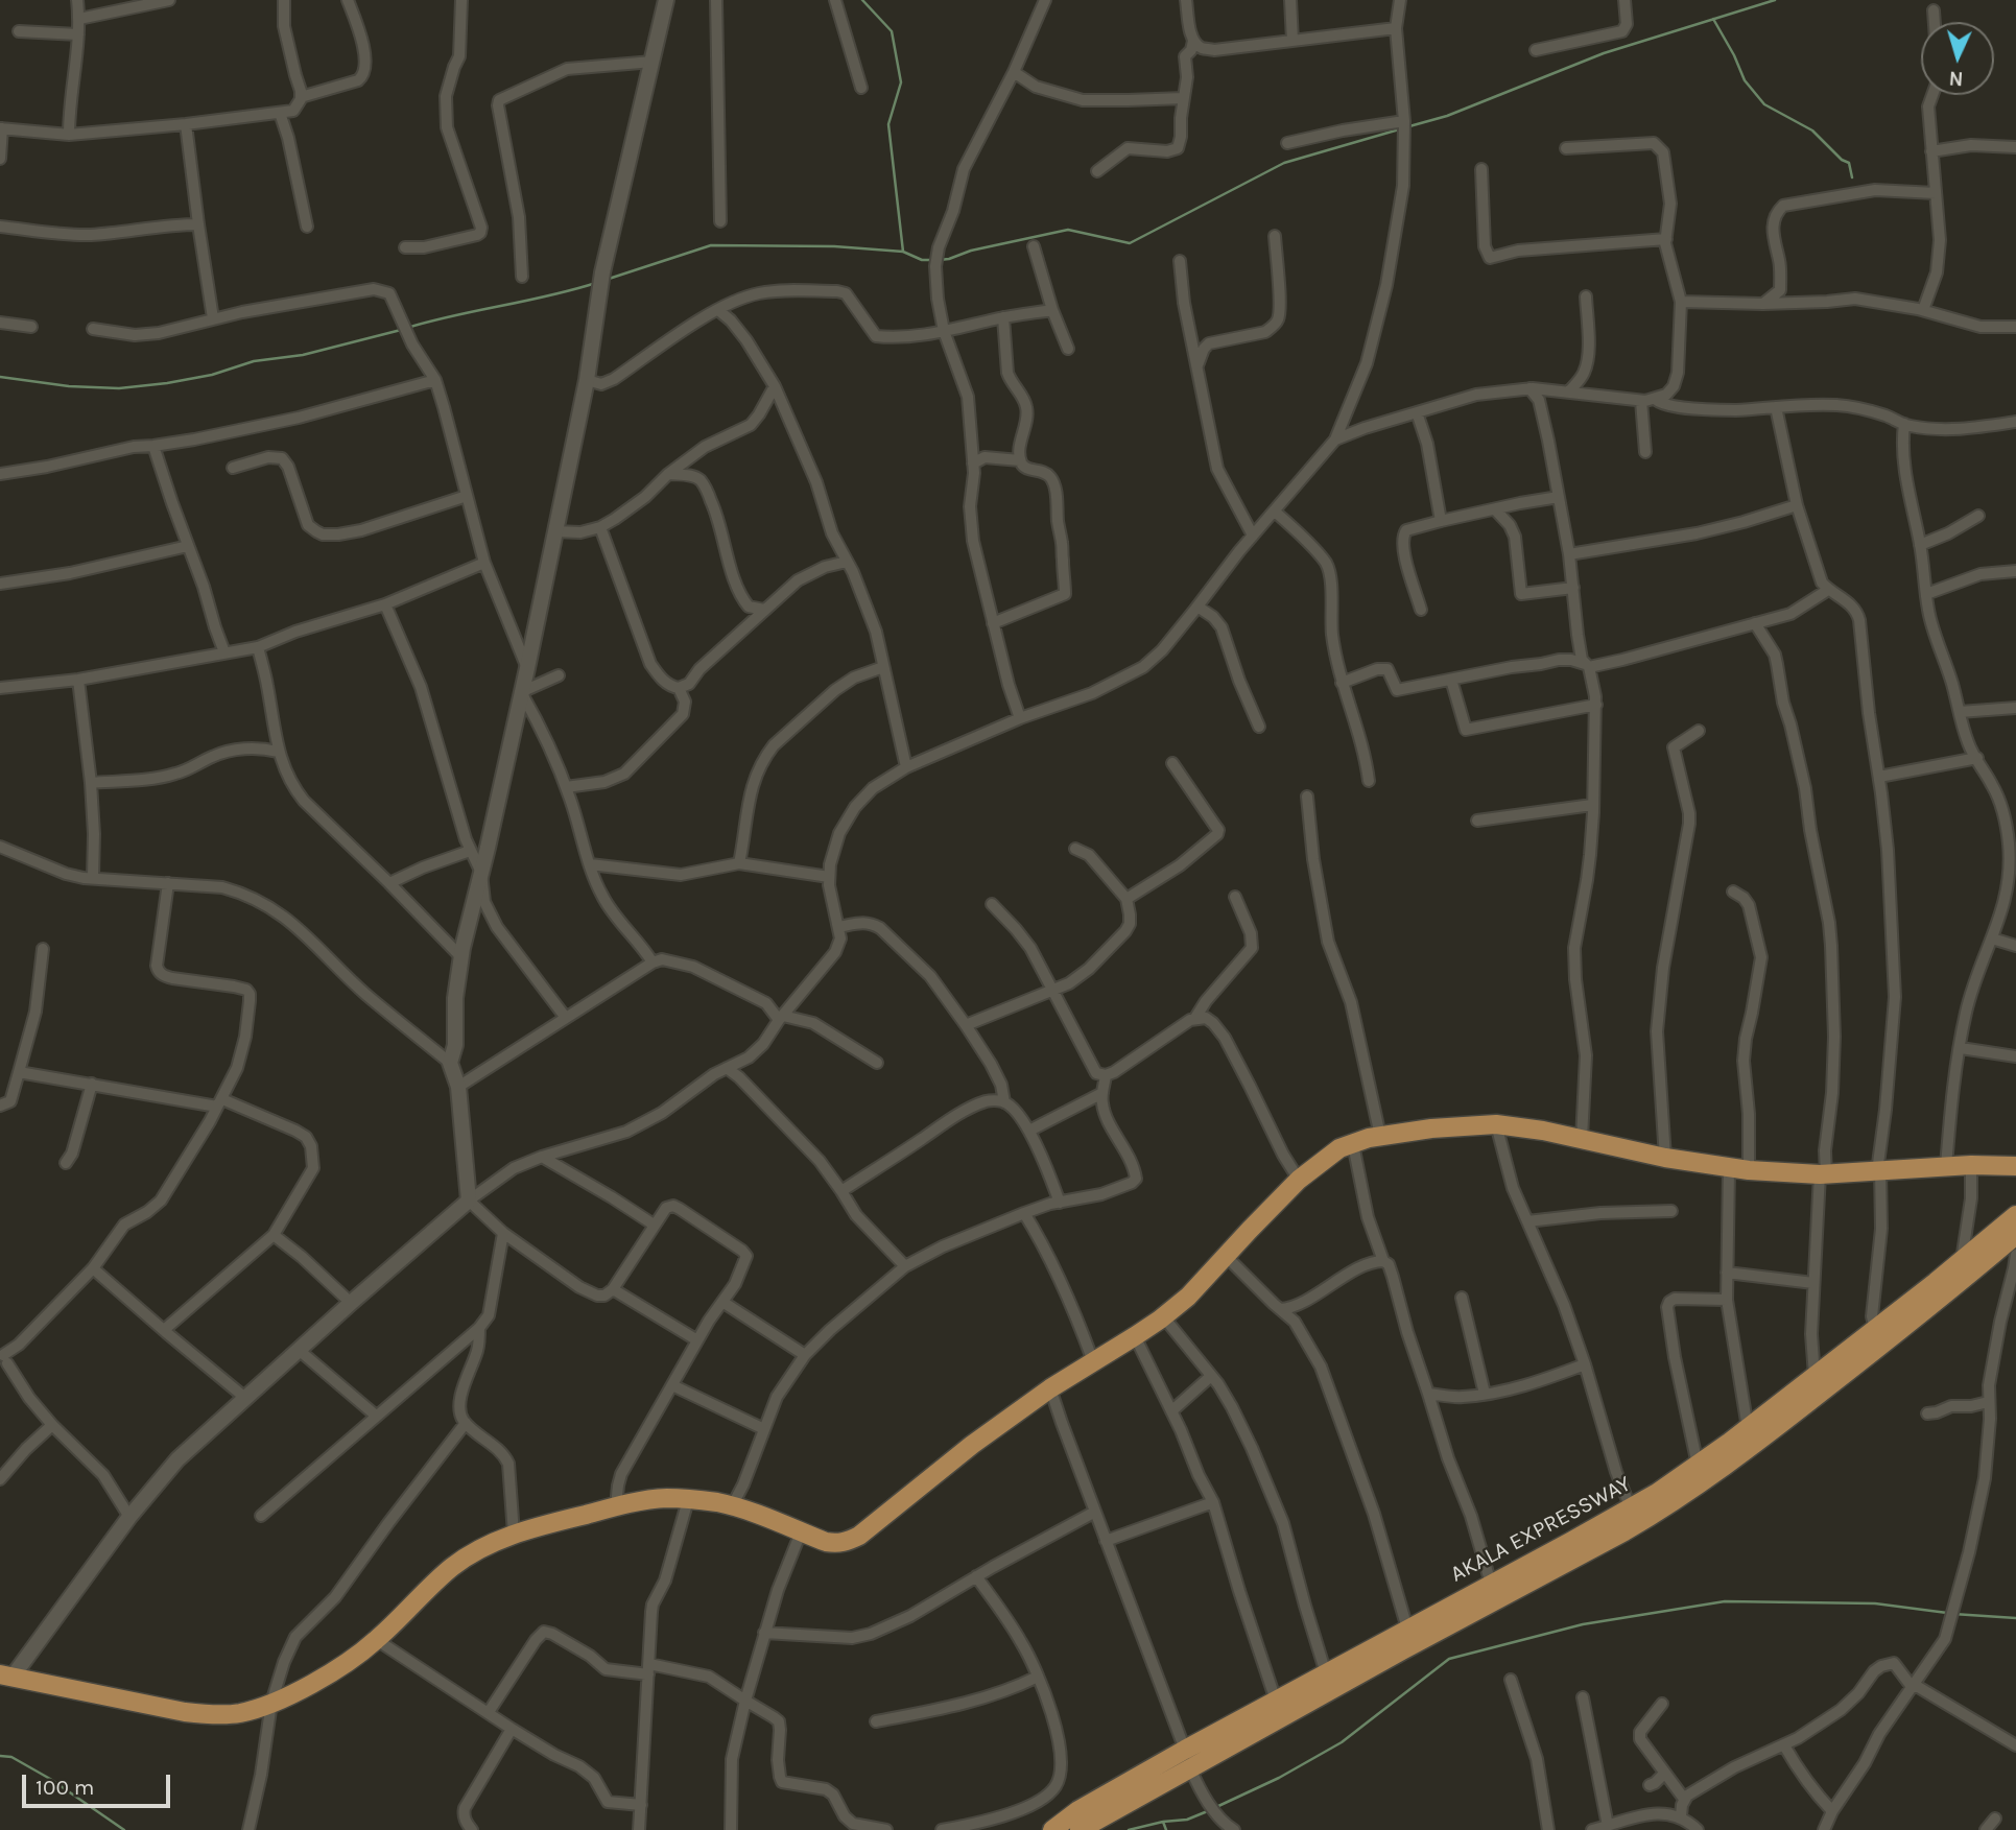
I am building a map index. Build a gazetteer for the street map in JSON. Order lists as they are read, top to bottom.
{
  "streets": {
    "main road": ["AKALA EXPRESSWAY"]
  },
  "scale_bar": "100 m",
  "north": "bottom"
}
